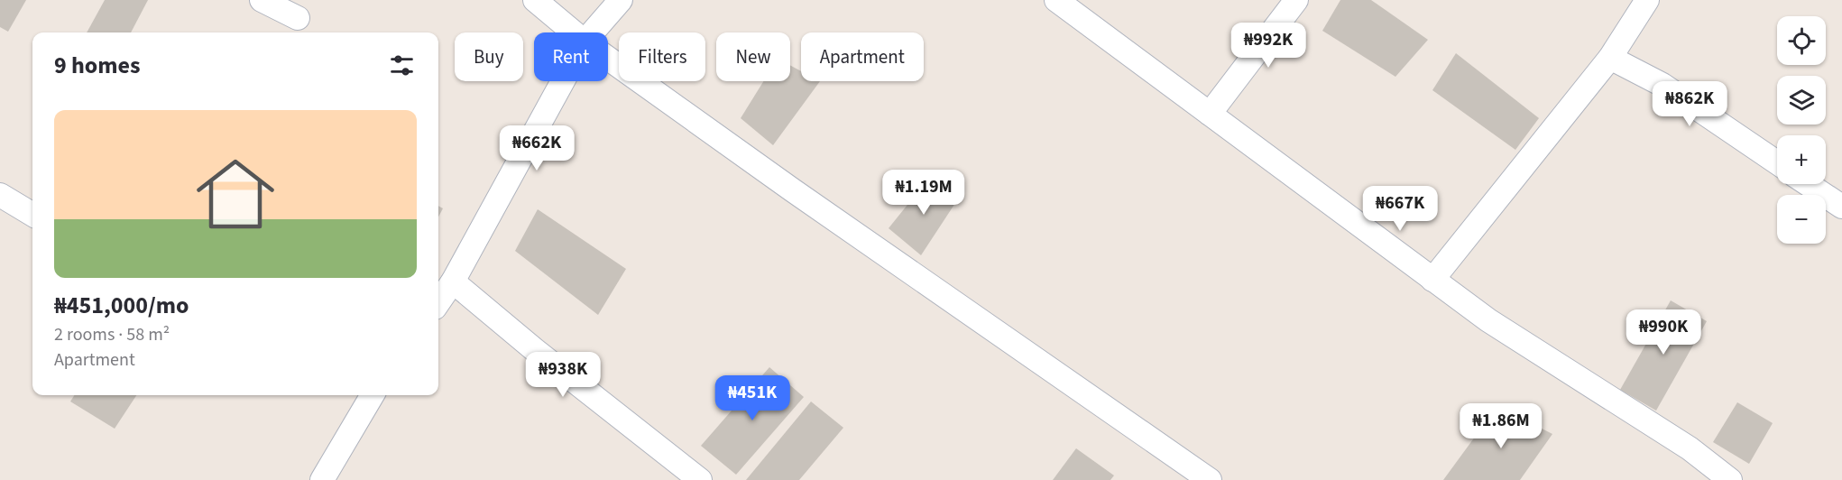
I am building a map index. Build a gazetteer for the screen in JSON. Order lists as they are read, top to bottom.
{
  "page": {
    "map_buttons": ["+", "−"],
    "price": [
      "₦992K",
      "₦862K",
      "₦662K",
      "₦1.19M",
      "₦667K",
      "₦990K",
      "₦938K",
      "₦451K",
      "₦1.86M"
    ],
    "chip": [
      "Buy",
      "Rent",
      "Filters",
      "New",
      "Apartment"
    ],
    "heading": "9 homes",
    "list": [
      {
        "name": "₦451,000/mo",
        "note": "2 rooms · 58 m² · Apartment"
      }
    ]
  }
}
